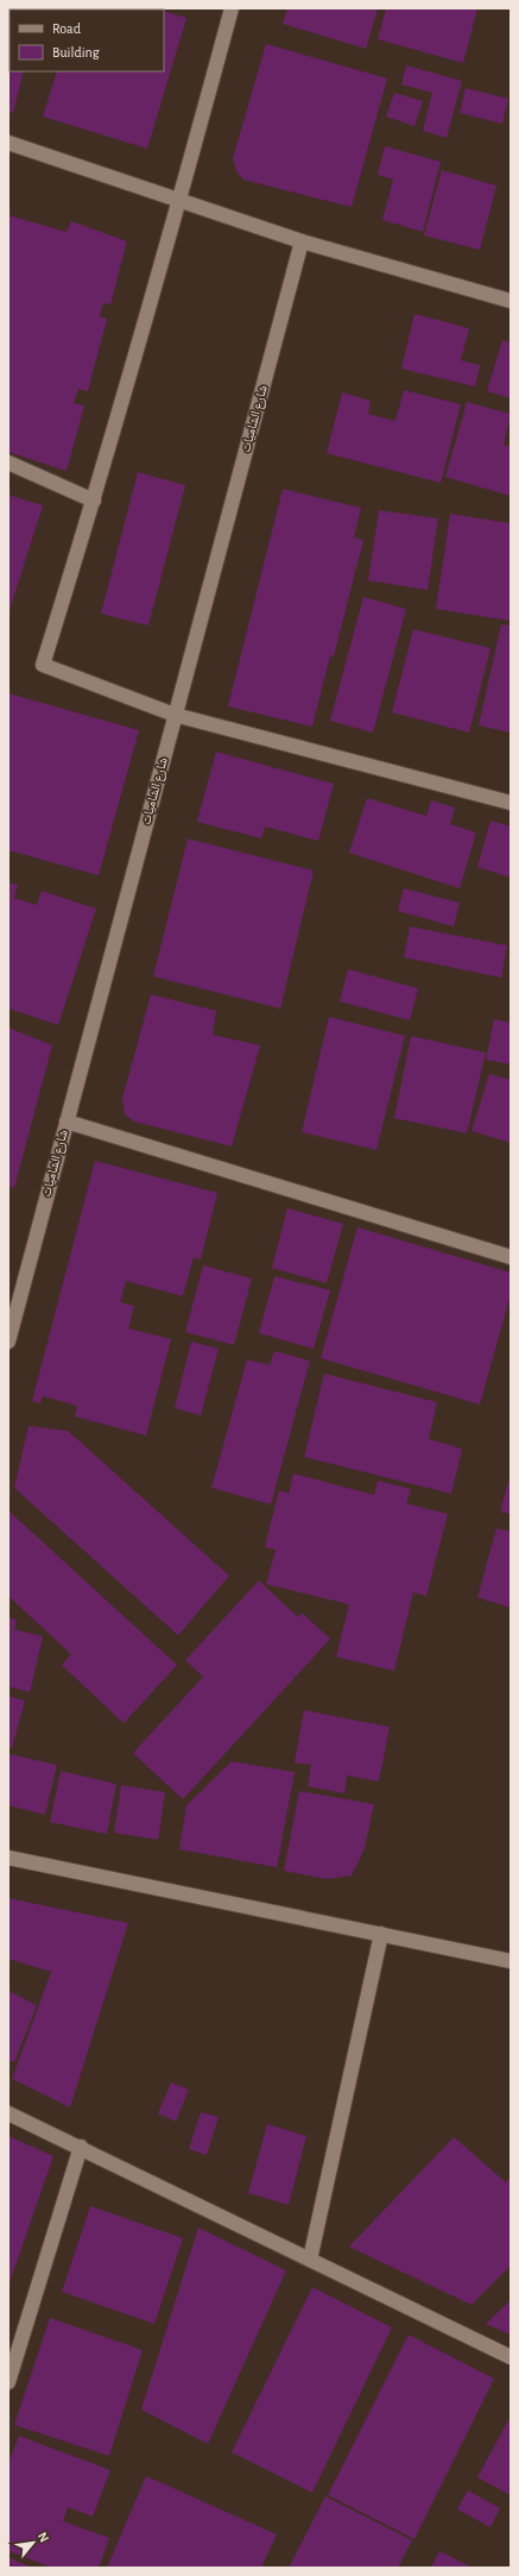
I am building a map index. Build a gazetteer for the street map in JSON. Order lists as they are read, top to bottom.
{
  "streets": {
    "street": ["شارع الشاميات"]
  },
  "legend": ["Road", "Building"],
  "north": "top right"
}
